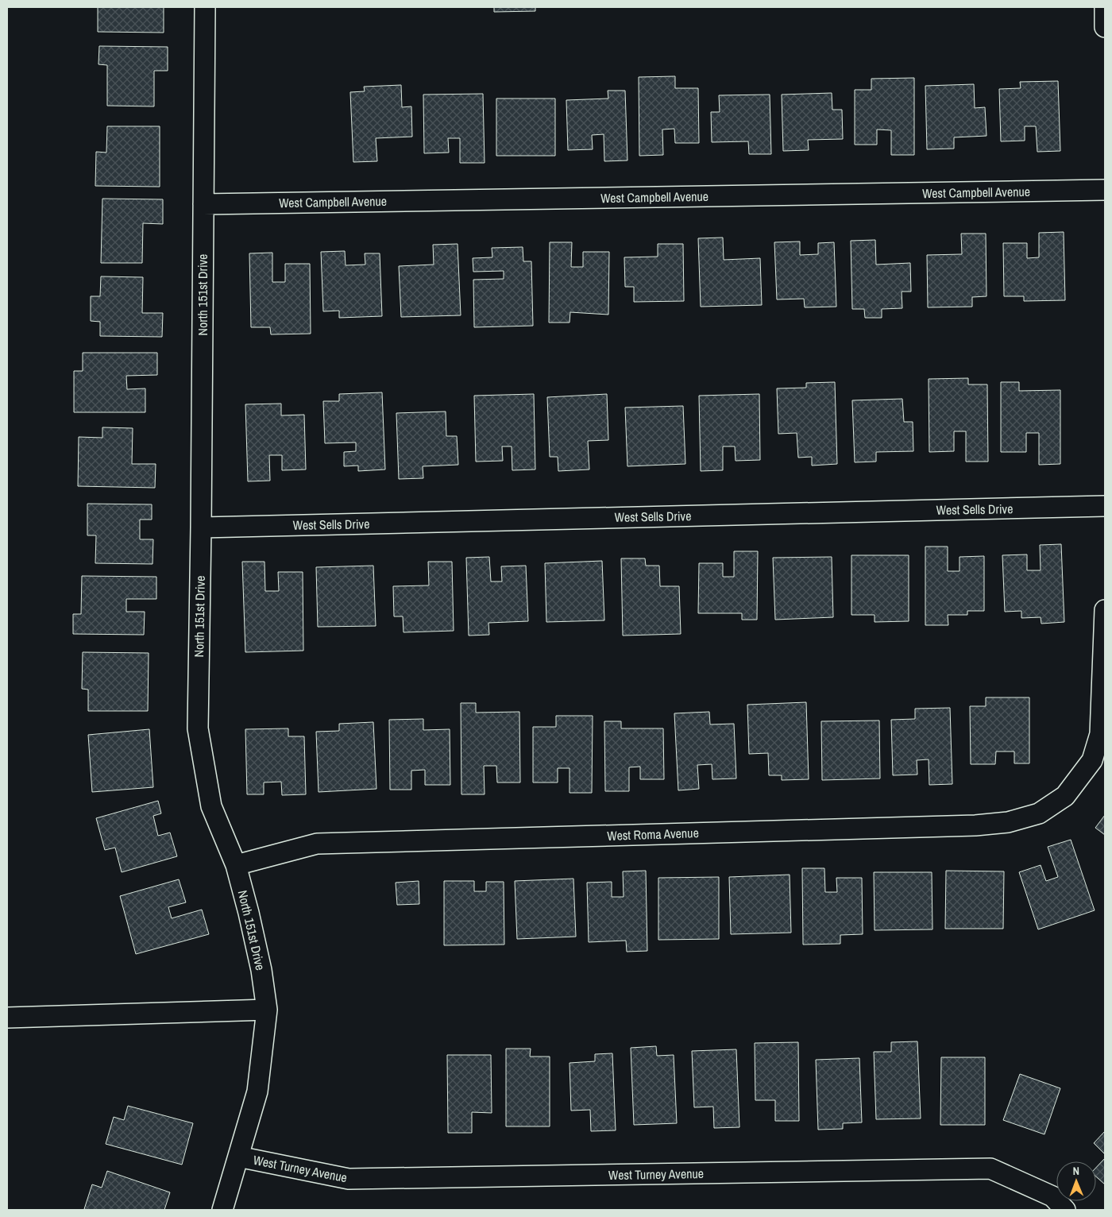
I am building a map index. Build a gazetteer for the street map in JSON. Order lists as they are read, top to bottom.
{
  "streets": {
    "street": [
      "West Campbell Avenue",
      "North 151st Drive",
      "West Sells Drive",
      "West Roma Avenue",
      "West Turney Avenue"
    ]
  },
  "crossings": [
    ["West Campbell Avenue", "North 151st Drive"],
    ["North 151st Drive", "West Sells Drive"],
    ["North 151st Drive", "West Roma Avenue"],
    ["North 151st Drive", "West Turney Avenue"]
  ],
  "north": "top"
}
